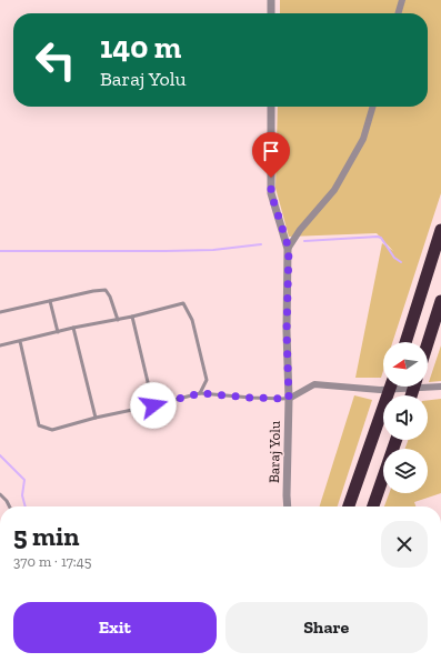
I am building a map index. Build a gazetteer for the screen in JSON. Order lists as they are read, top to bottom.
{
  "streets": {
    "street": ["Baraj Yolu"]
  },
  "north": "left",
  "page": {
    "turn": ["140 m", "Baraj Yolu"],
    "heading": ["5 min", "370 m · 17:45"],
    "buttons": ["Exit", "Share"]
  }
}
